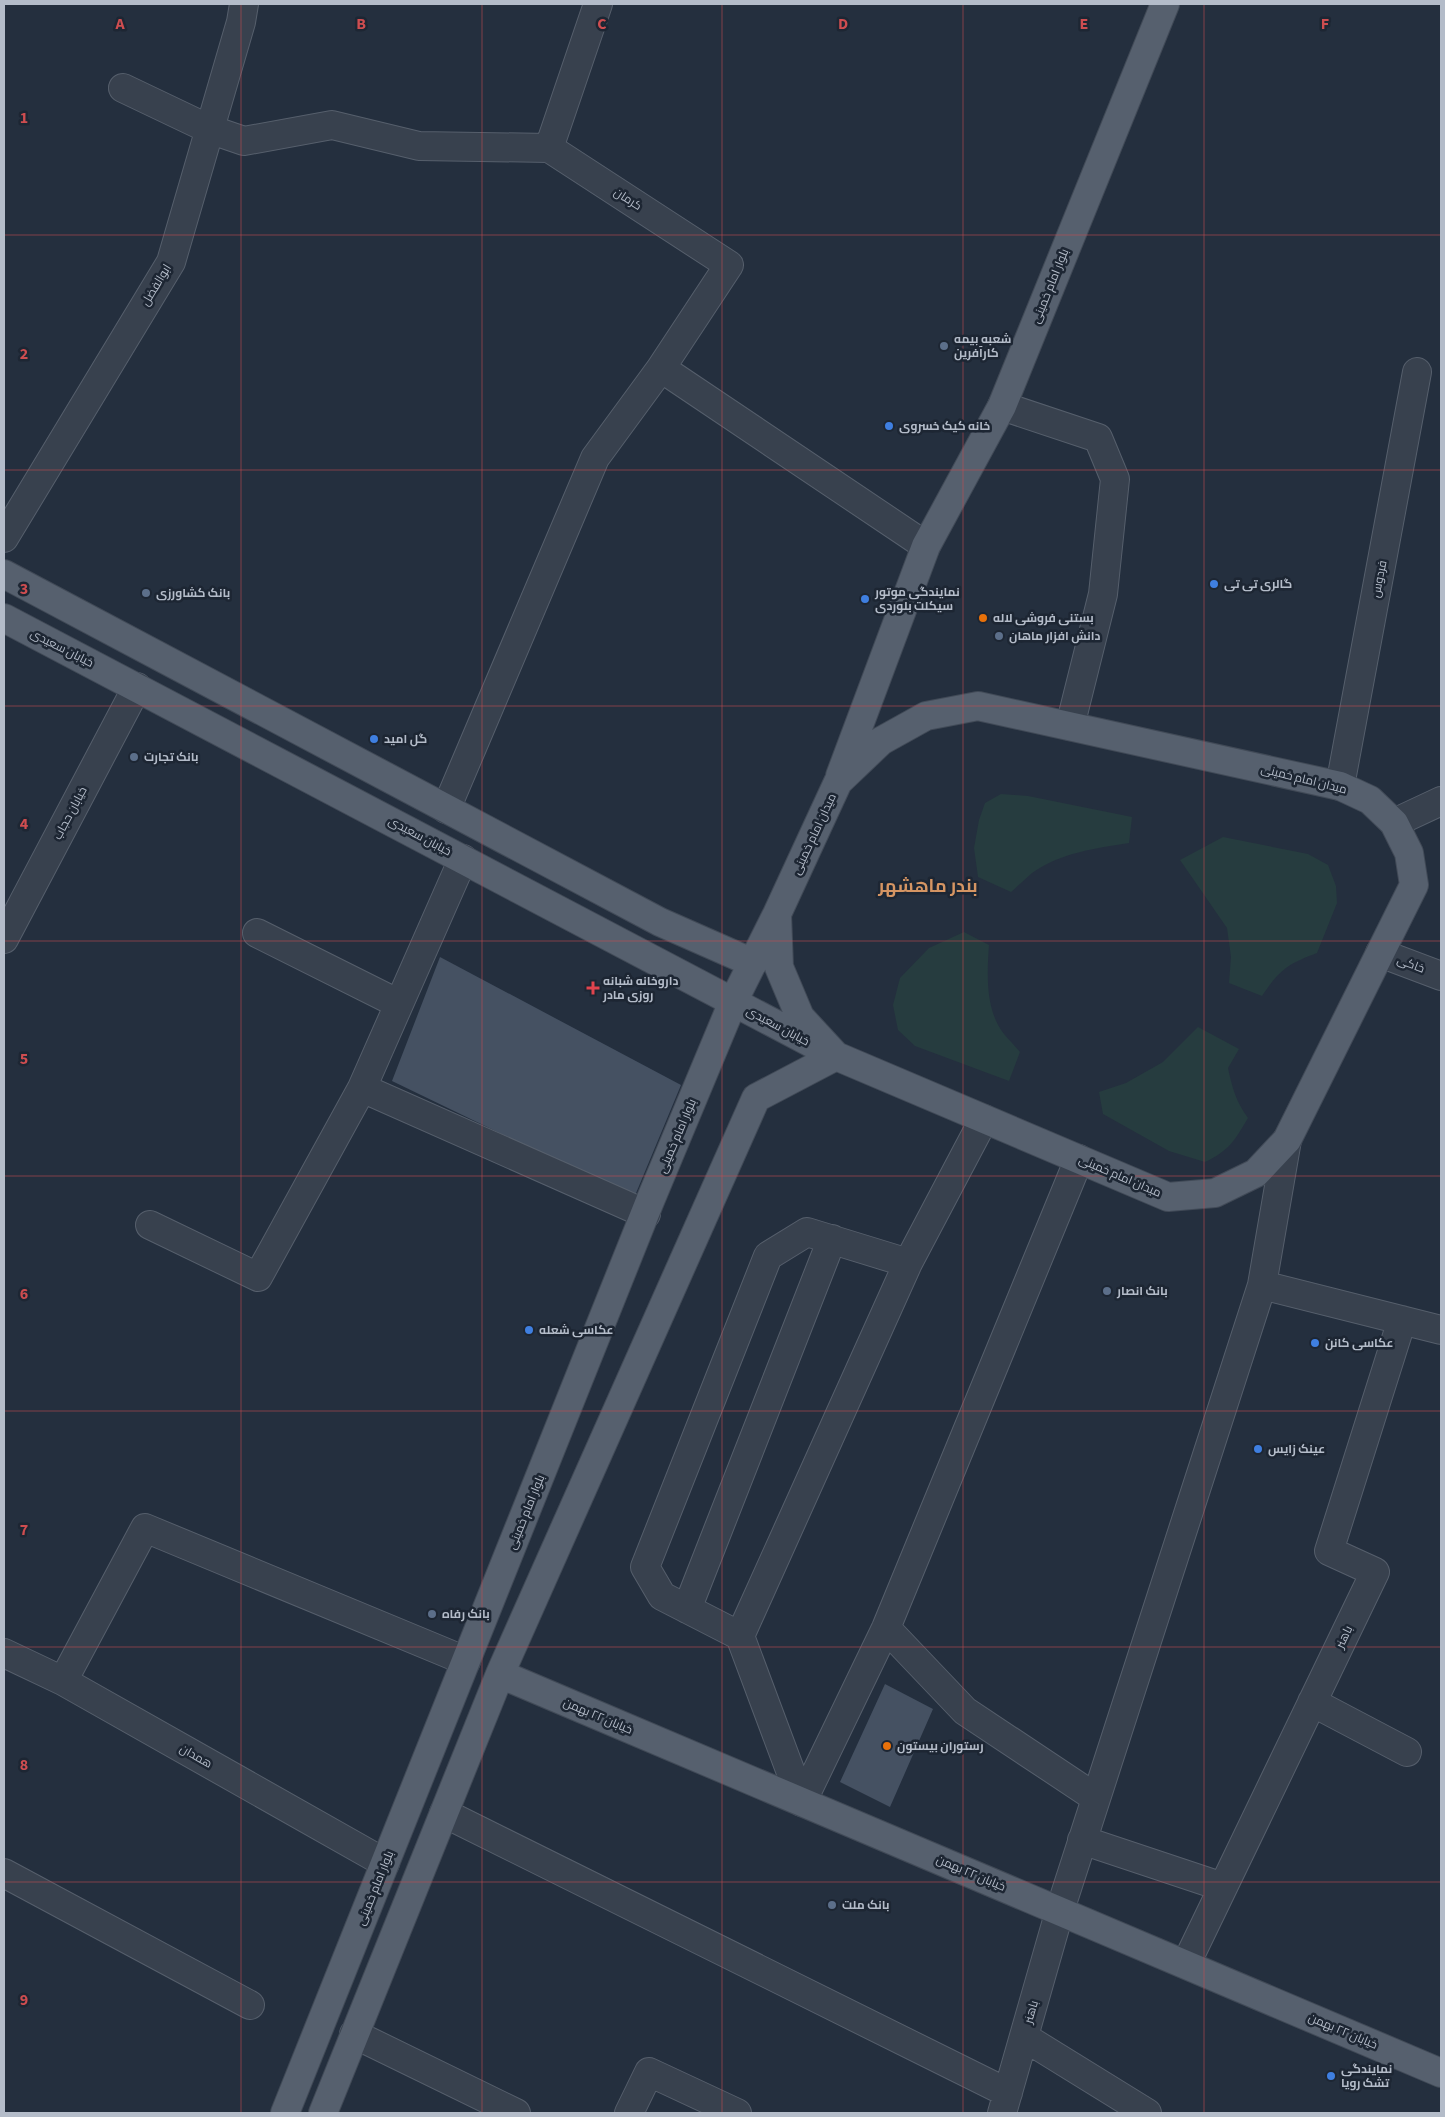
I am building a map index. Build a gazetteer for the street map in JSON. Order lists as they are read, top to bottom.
{
  "streets": {
    "main road": [
      "بلوار امام خمینی",
      "خیابان سعیدی",
      "میدان امام خمینی",
      "خیابان ۲۲ بهمن"
    ],
    "street": [
      "کرمان",
      "ابوالفضل",
      "فردوس",
      "خیابان حجاب",
      "خاکی",
      "باهنر",
      "همدان"
    ]
  },
  "crossings": [
    ["بلوار امام خمینی", "خیابان سعیدی"],
    ["بلوار امام خمینی", "میدان امام خمینی"],
    ["بلوار امام خمینی", "همدان"],
    ["فردوس", "میدان امام خمینی"],
    ["خیابان سعیدی", "میدان امام خمینی"],
    ["خیابان سعیدی", "خیابان حجاب"],
    ["میدان امام خمینی", "خاکی"],
    ["میدان امام خمینی", "باهنر"],
    ["باهنر", "خیابان ۲۲ بهمن"]
  ],
  "districts": ["بندر ماهشهر"],
  "places": {
    "other": [
      "شعبه بیمه کارآفرین",
      "خانه کیک خسروی",
      "گالری تی تی",
      "بانک کشاورزی",
      "نمایندگی موتور سیکلت بلوردی",
      "بستنی فروشی لاله",
      "دانش افزار ماهان",
      "گل امید",
      "بانک تجارت",
      "بانک انصار",
      "عکاسی شعله",
      "عکاسی کانن",
      "عینک زایس",
      "بانک رفاه",
      "رستوران بیستون",
      "بانک ملت",
      "نمایندگی تشک رویا"
    ],
    "health": ["داروخانه شبانه روزی مادر"]
  },
  "grid": {
    "columns": [
      "A",
      "B",
      "C",
      "D",
      "E",
      "F"
    ],
    "rows": [
      "1",
      "2",
      "3",
      "4",
      "5",
      "6",
      "7",
      "8",
      "9"
    ]
  }
}
